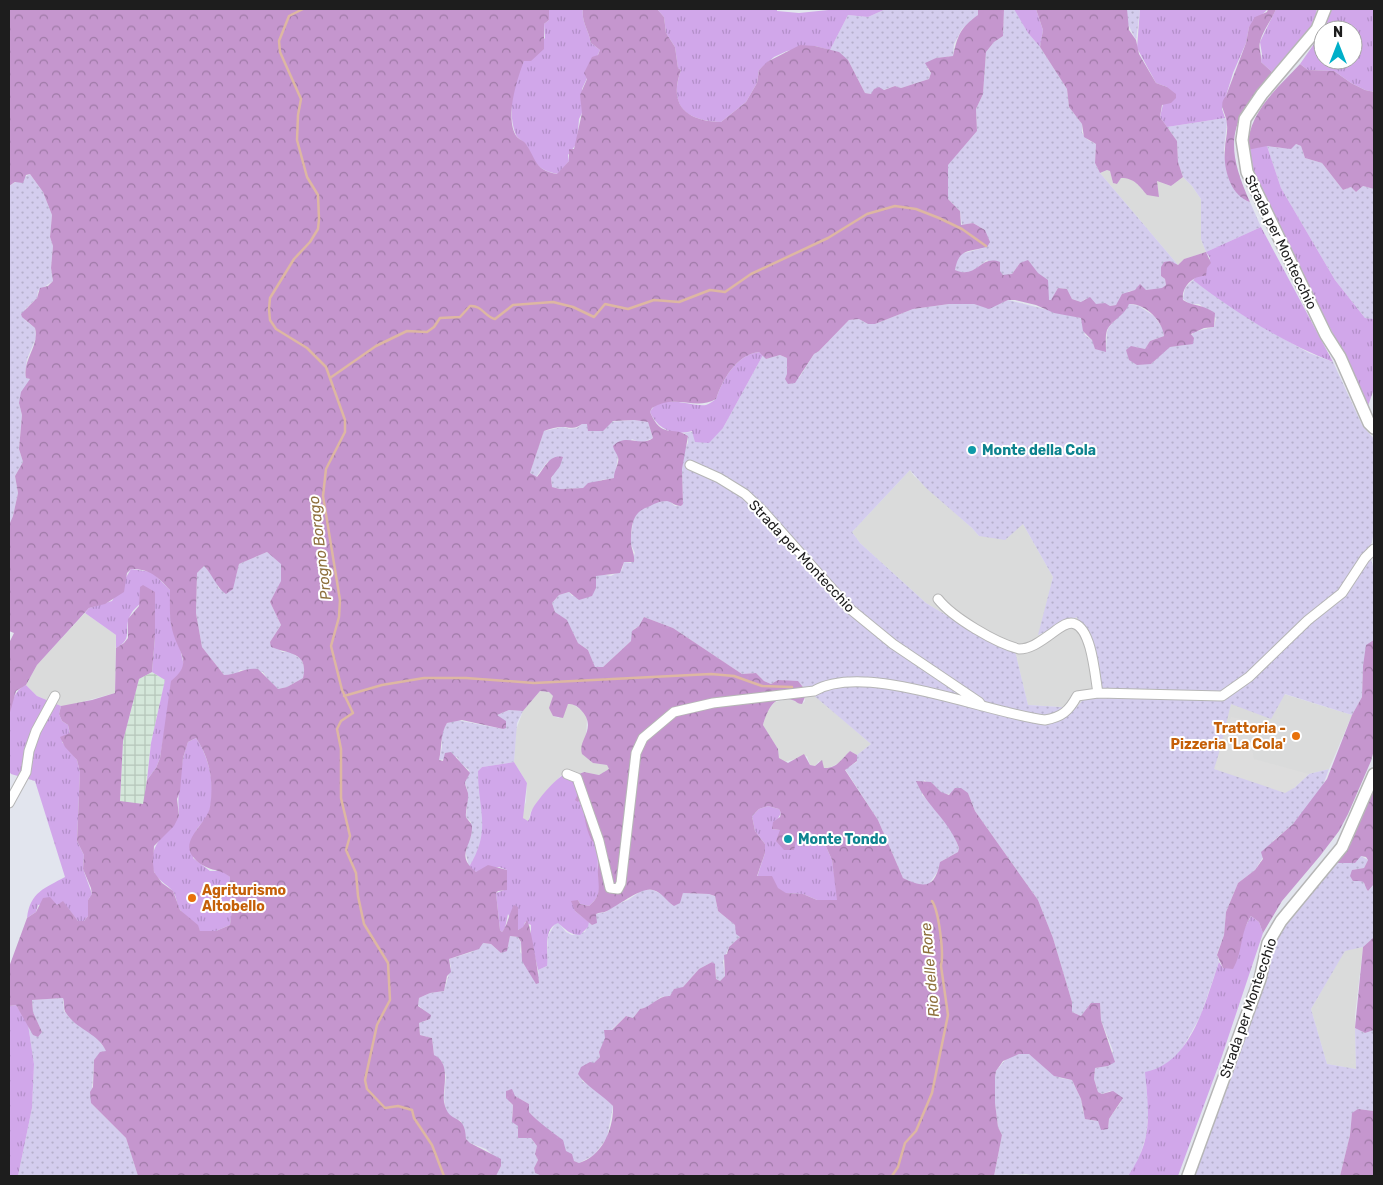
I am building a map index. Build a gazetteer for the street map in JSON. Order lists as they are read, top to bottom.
{
  "streets": {
    "street": ["Strada per Montecchio"]
  },
  "water": ["Progno Borago", "Rio delle Rore"],
  "places": [
    "Monte della Cola",
    "Trattoria - Pizzeria 'La Cola'",
    "Monte Tondo",
    "Agriturismo Altobello"
  ],
  "north": "top"
}
